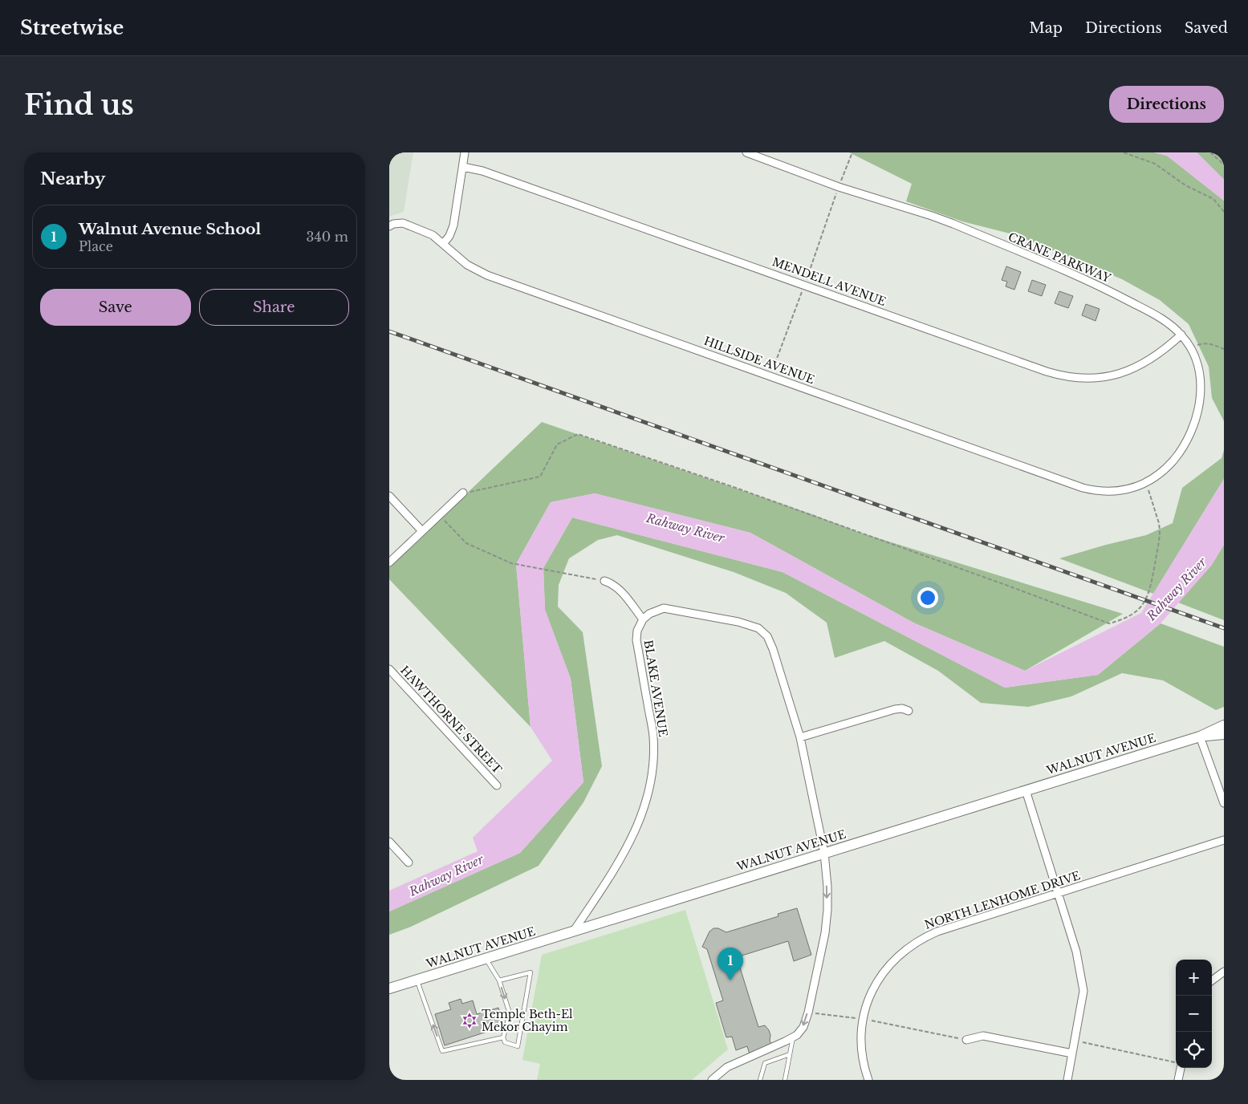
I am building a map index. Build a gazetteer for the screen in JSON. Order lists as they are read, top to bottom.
{
  "streets": {
    "street": [
      "CRANE PARKWAY",
      "MENDELL AVENUE",
      "HILLSIDE AVENUE",
      "BLAKE AVENUE",
      "HAWTHORNE STREET",
      "WALNUT AVENUE",
      "NORTH LENHOME DRIVE"
    ]
  },
  "crossings": [
    ["CRANE PARKWAY", "MENDELL AVENUE"],
    ["CRANE PARKWAY", "HILLSIDE AVENUE"],
    ["BLAKE AVENUE", "WALNUT AVENUE"]
  ],
  "water": ["Rahway River"],
  "places": {
    "synagogue": ["Temple Beth-El Mekor Chayim"]
  },
  "page": {
    "header": "Streetwise",
    "nav": ["Map", "Directions", "Saved"],
    "buttons": [
      "Directions",
      ["Save", "Share"]
    ],
    "title": "Find us",
    "heading": "Nearby",
    "list": [
      {
        "mark": "1",
        "name": "Walnut Avenue School",
        "note": "Place",
        "value": "340 m"
      }
    ],
    "pins": "1",
    "map_buttons": ["+", "−"]
  }
}
